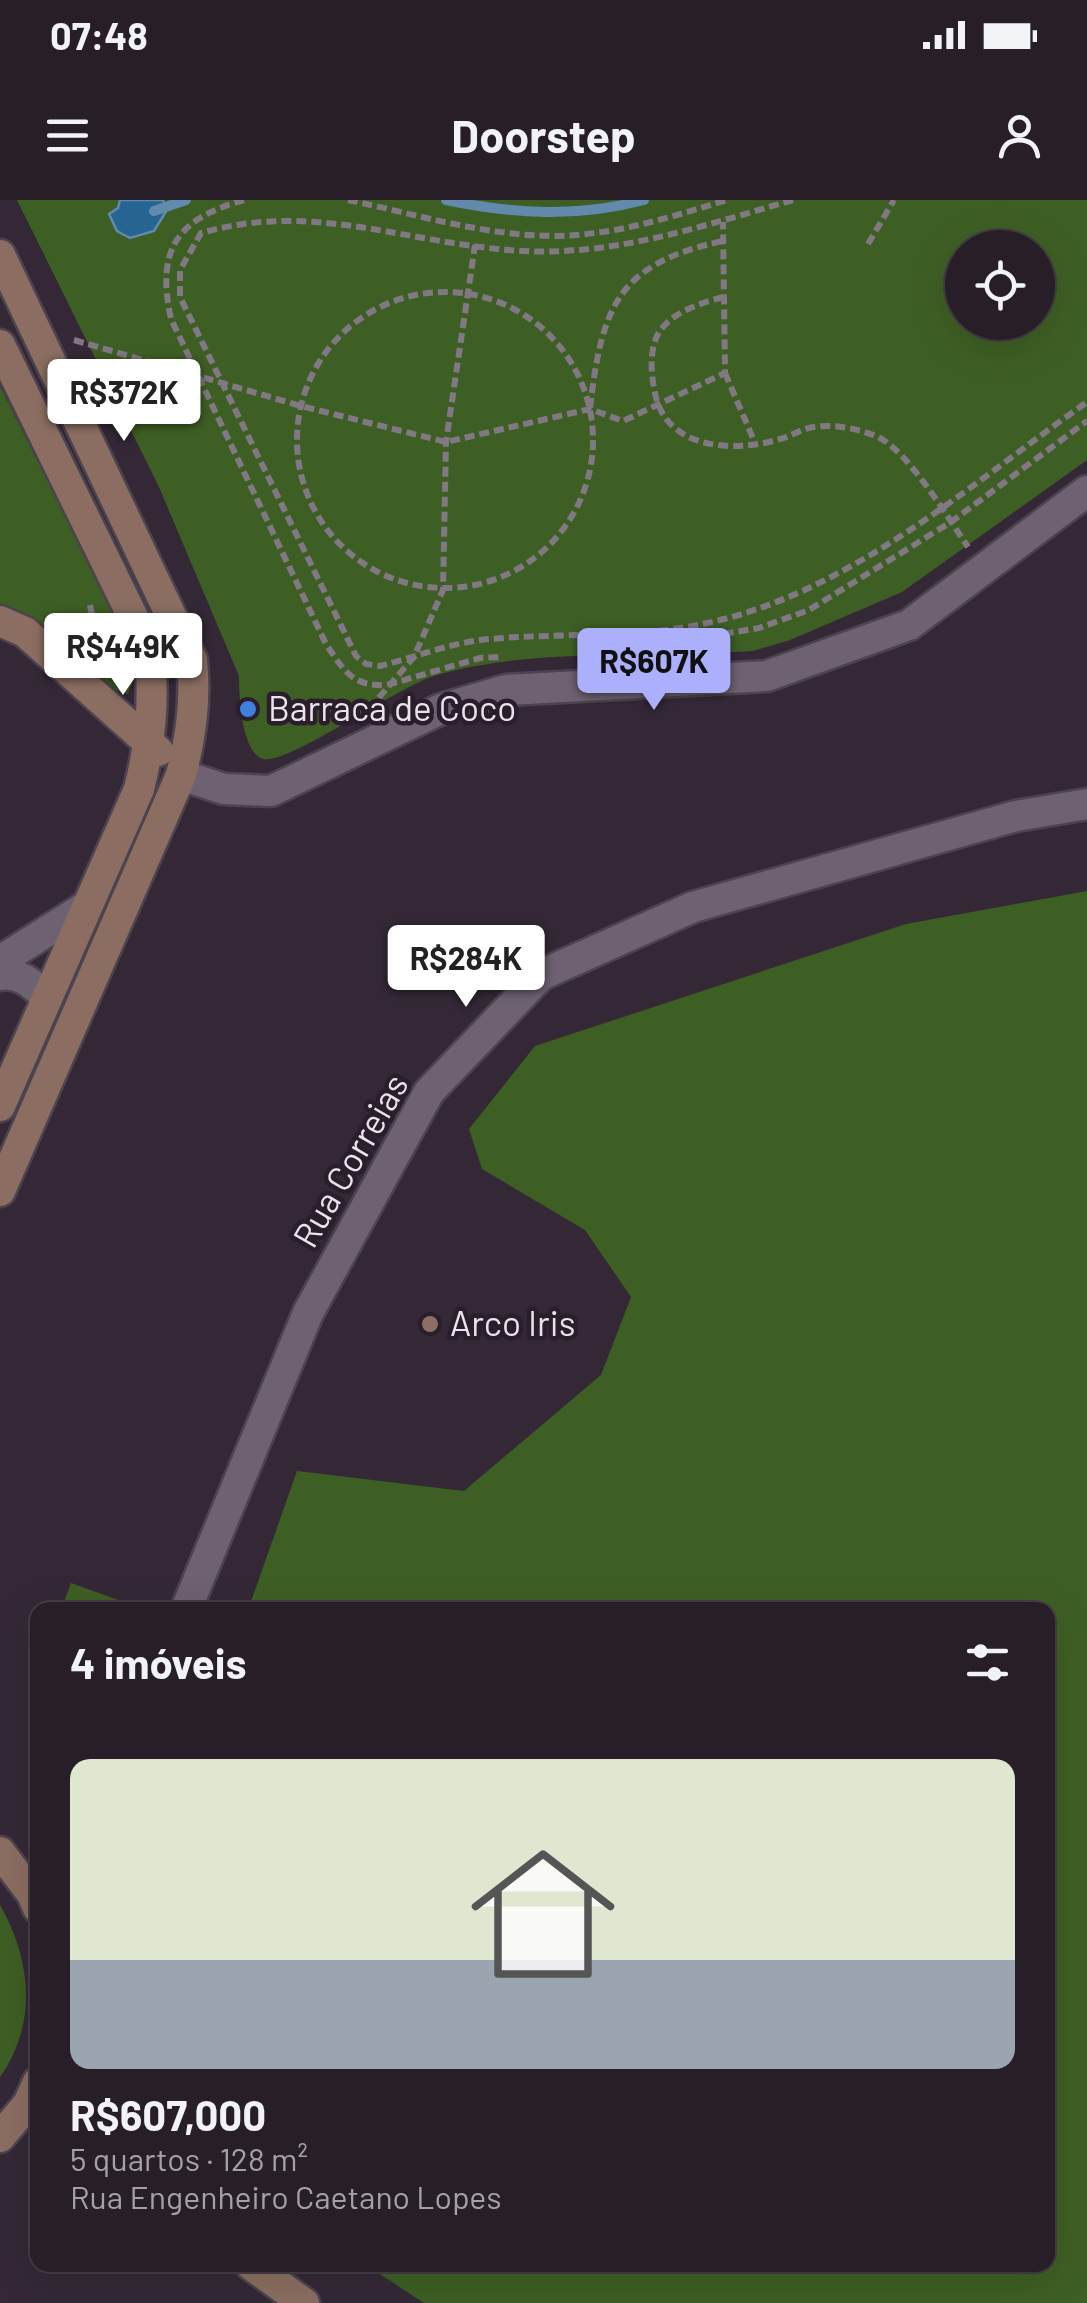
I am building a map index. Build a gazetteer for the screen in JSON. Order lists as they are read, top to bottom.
{
  "streets": {
    "street": ["Rua Correias"]
  },
  "places": ["Barraca de Coco", "Arco Iris"],
  "page": {
    "status": "07:48",
    "header": "Doorstep",
    "price": [
      "R$372K",
      "R$449K",
      "R$607K",
      "R$284K"
    ],
    "heading": "4 imóveis",
    "list": [
      {
        "name": "R$607,000",
        "note": "5 quartos · 128 m² · Rua Engenheiro Caetano Lopes"
      }
    ]
  }
}
